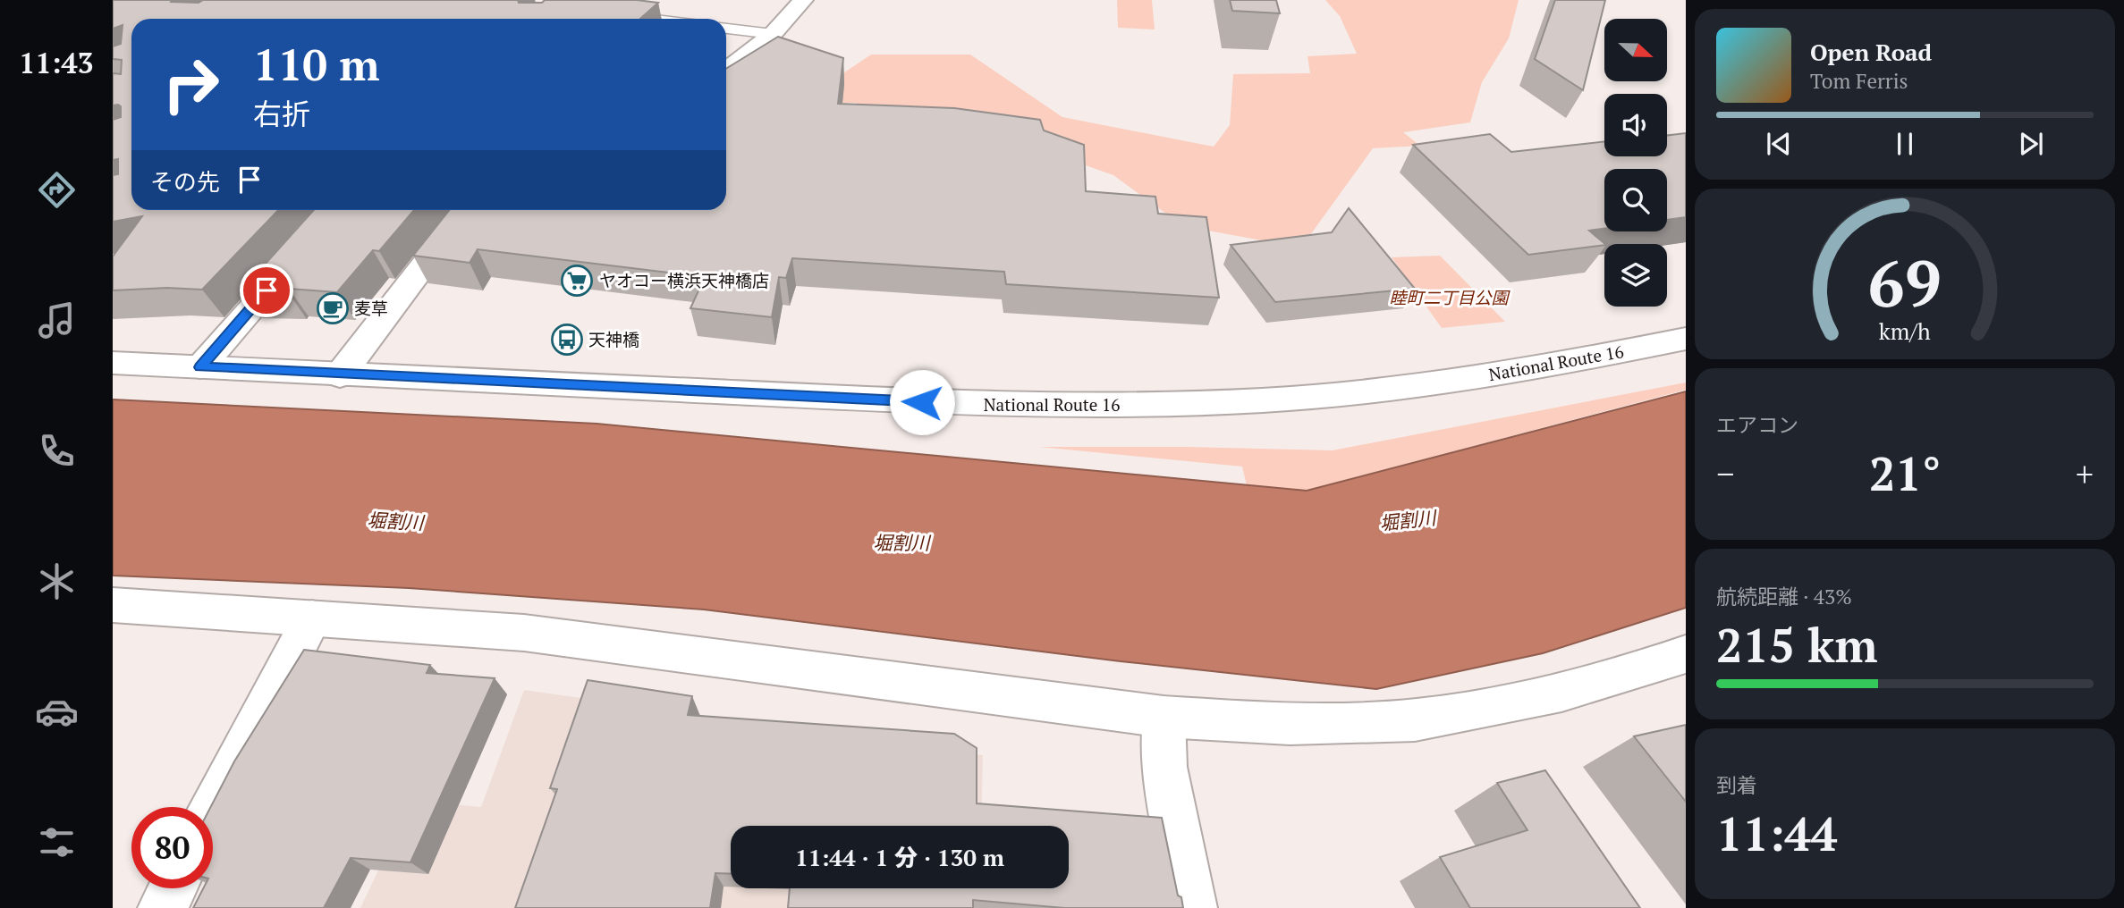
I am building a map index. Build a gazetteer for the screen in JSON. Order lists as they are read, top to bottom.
{
  "streets": {
    "main road": ["National Route 16"]
  },
  "water": ["堀割川"],
  "parks": ["睦町二丁目公園"],
  "places": {
    "supermarket": ["ヤオコー横浜天神橋店"],
    "cafe": ["麦草"],
    "bus stop": ["天神橋"]
  },
  "north": "right",
  "page": {
    "tabs": "11:43",
    "turn": ["110 m", "右折"],
    "song": ["Open Road", "Tom Ferris"],
    "then": "その先",
    "tile": [
      "エアコン",
      ["航続距離 · 43%", "215 km"],
      ["到着", "11:44"]
    ],
    "heat": ["−", "21°", "+"],
    "limit": "80",
    "trip": "11:44 · 1 分 · 130 m",
    "gauge": ["69", "km/h"]
  }
}
